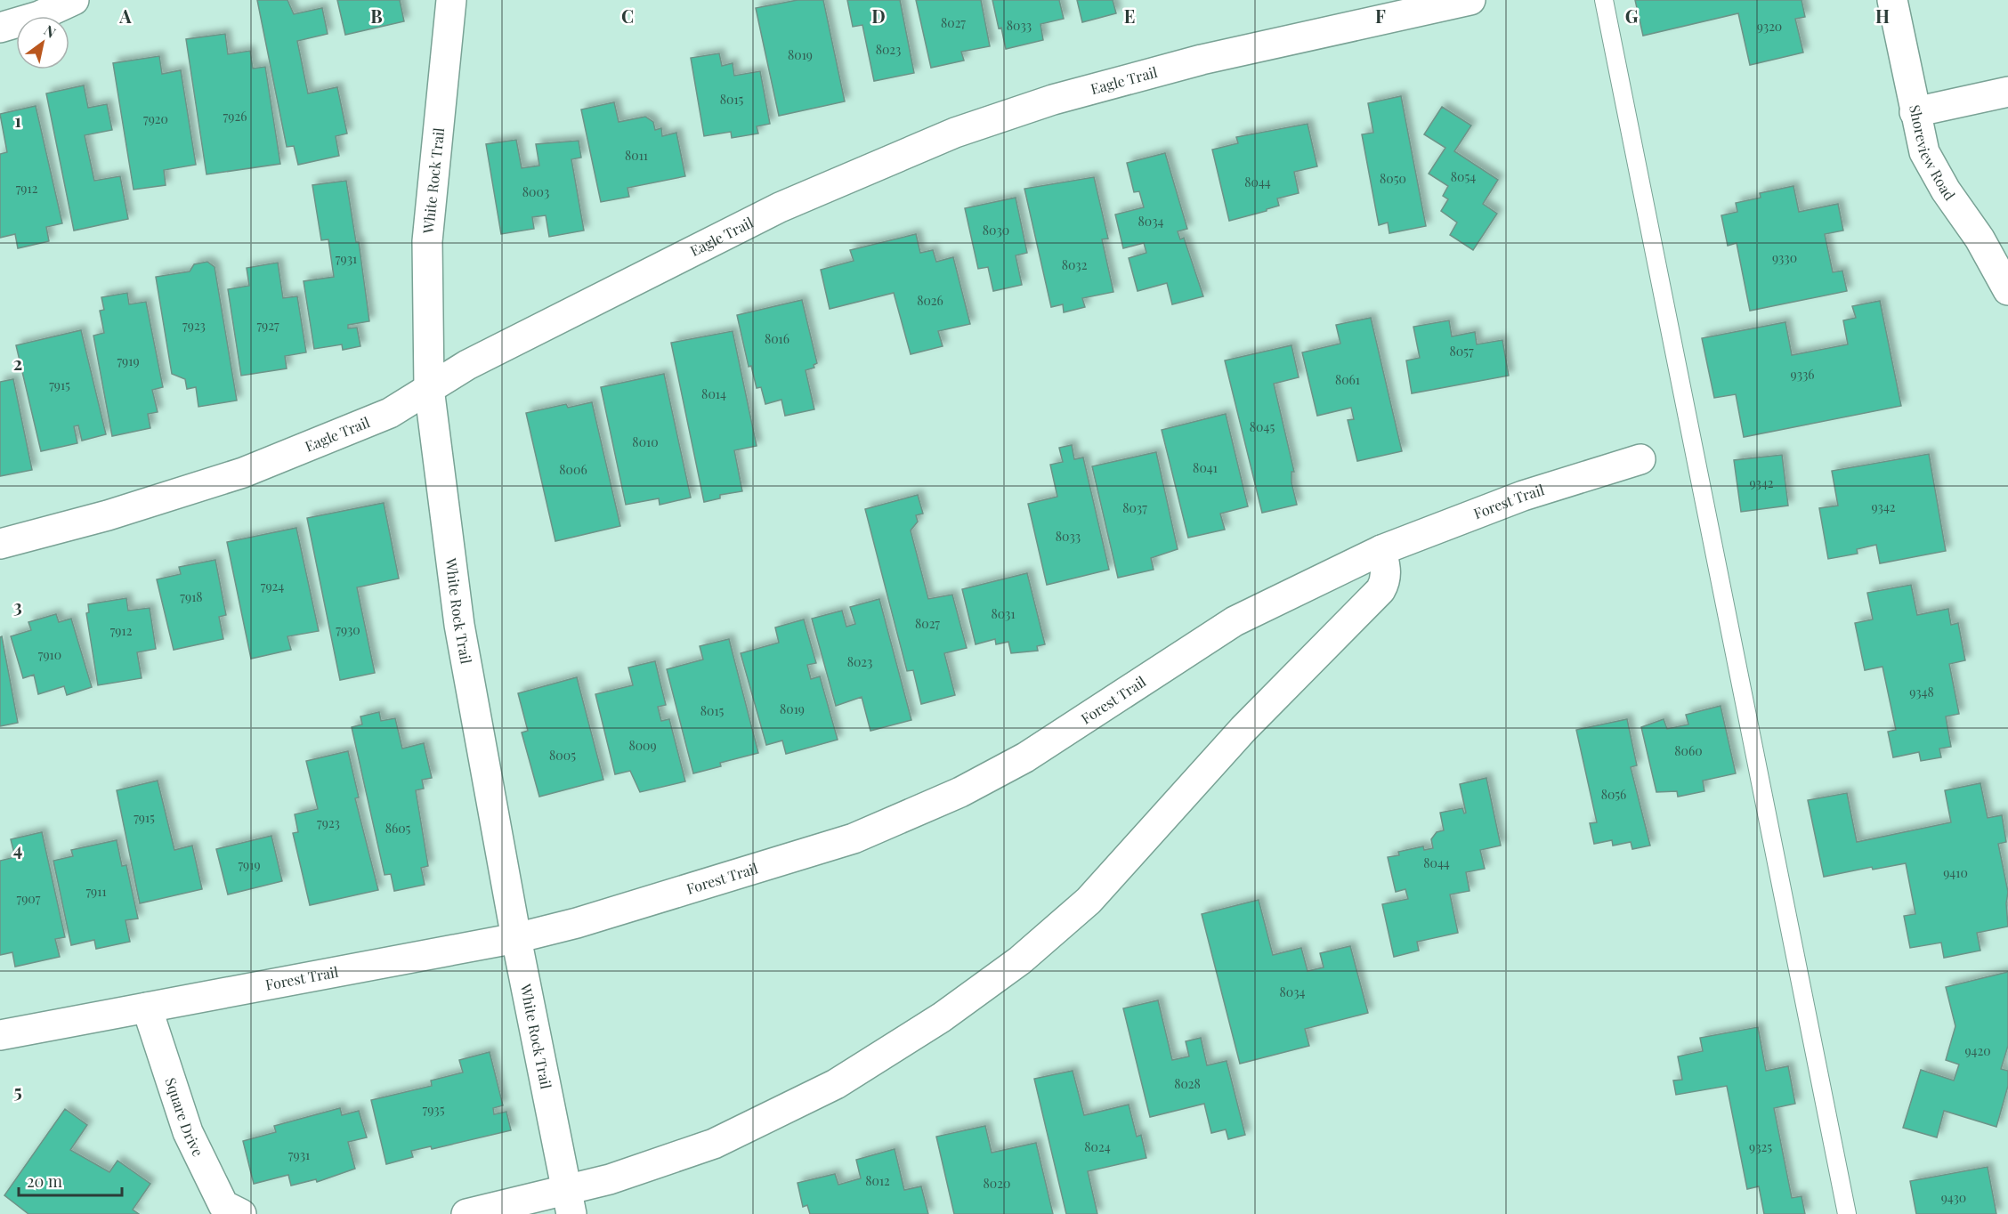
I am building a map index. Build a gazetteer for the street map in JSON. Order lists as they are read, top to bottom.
{
  "streets": {
    "street": [
      "Eagle Trail",
      "Shoreview Road",
      "White Rock Trail",
      "Forest Trail",
      "Square Drive"
    ]
  },
  "crossings": [
    ["Eagle Trail", "White Rock Trail"],
    ["White Rock Trail", "Forest Trail"],
    ["Forest Trail", "Square Drive"]
  ],
  "house_numbers": [
    "8027",
    "8033",
    "9320",
    "8023",
    "8019",
    "8015",
    "7926",
    "7920",
    "8011",
    "8054",
    "8050",
    "8044",
    "7912",
    "8003",
    "8034",
    "8030",
    "9330",
    "7931",
    "8032",
    "8026",
    "7923",
    "7927",
    "8016",
    "8057",
    "7919",
    "9336",
    "8061",
    "7915",
    "8014",
    "8045",
    "8010",
    "8041",
    "8006",
    "9342",
    "9342",
    "8037",
    "8033",
    "7924",
    "7918",
    "8031",
    "8027",
    "7930",
    "7912",
    "7910",
    "8023",
    "9348",
    "8019",
    "8015",
    "8009",
    "8060",
    "8005",
    "8056",
    "7915",
    "7923",
    "8605",
    "8044",
    "7919",
    "9410",
    "7911",
    "7907",
    "8034",
    "9420",
    "8028",
    "7935",
    "8024",
    "9325",
    "7931",
    "8012",
    "8020",
    "9430"
  ],
  "scale_bar": "20 m",
  "north": "top right",
  "grid": {
    "columns": [
      "A",
      "B",
      "C",
      "D",
      "E",
      "F",
      "G",
      "H"
    ],
    "rows": [
      "1",
      "2",
      "3",
      "4",
      "5"
    ]
  }
}
